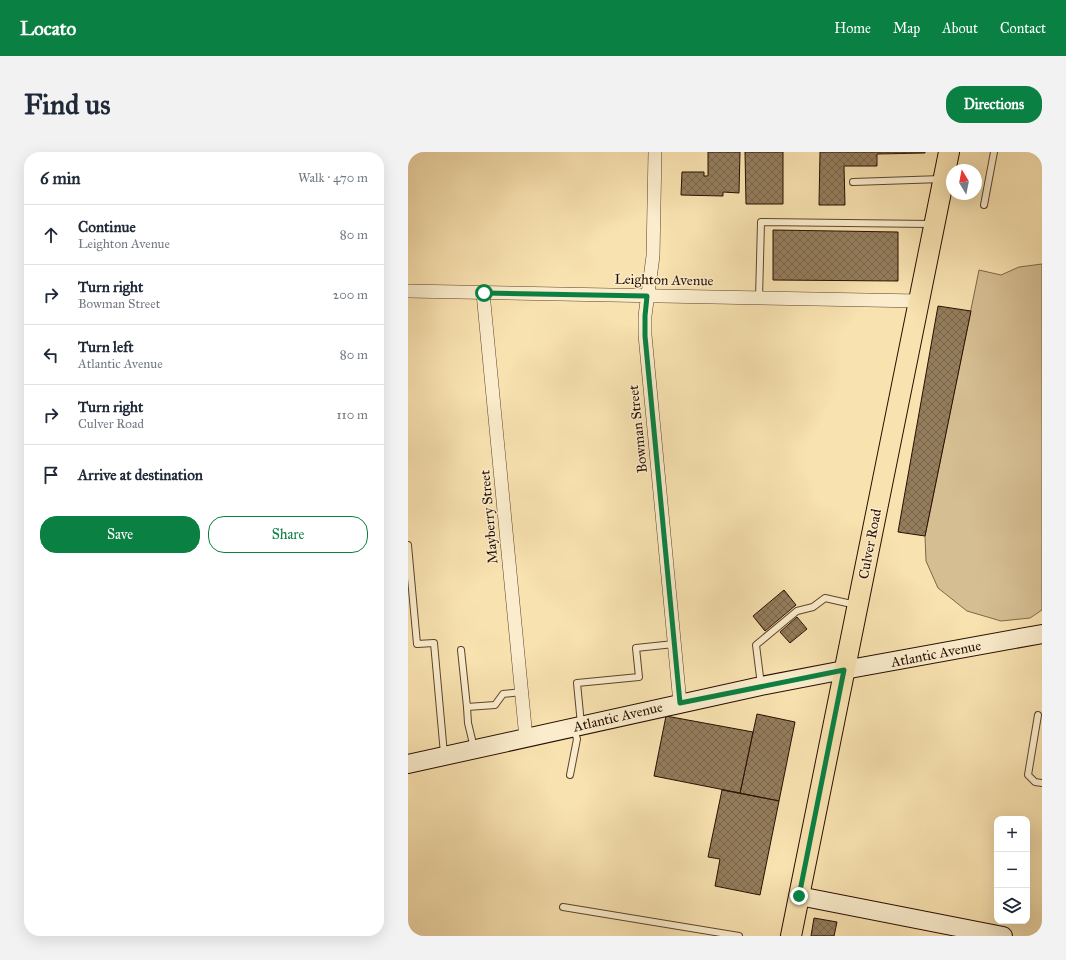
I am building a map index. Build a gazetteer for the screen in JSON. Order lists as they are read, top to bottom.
{
  "streets": {
    "main road": ["Culver Road", "Atlantic Avenue"],
    "street": ["Leighton Avenue", "Bowman Street", "Mayberry Street"]
  },
  "crossings": [
    ["Leighton Avenue", "Bowman Street"],
    ["Leighton Avenue", "Mayberry Street"],
    ["Leighton Avenue", "Culver Road"],
    ["Bowman Street", "Atlantic Avenue"],
    ["Mayberry Street", "Atlantic Avenue"],
    ["Culver Road", "Atlantic Avenue"]
  ],
  "north": "top",
  "page": {
    "header": "Locato",
    "nav": [
      "Home",
      "Map",
      "About",
      "Contact"
    ],
    "buttons": [
      "Directions",
      ["Save", "Share"]
    ],
    "title": "Find us",
    "heading": ["6 min", "Walk · 470 m"],
    "list": [
      ["Continue", "Leighton Avenue", "80 m"],
      ["Turn right", "Bowman Street", "200 m"],
      ["Turn left", "Atlantic Avenue", "80 m"],
      ["Turn right", "Culver Road", "110 m"],
      "Arrive at destination"
    ],
    "map_buttons": ["+", "−"]
  }
}
